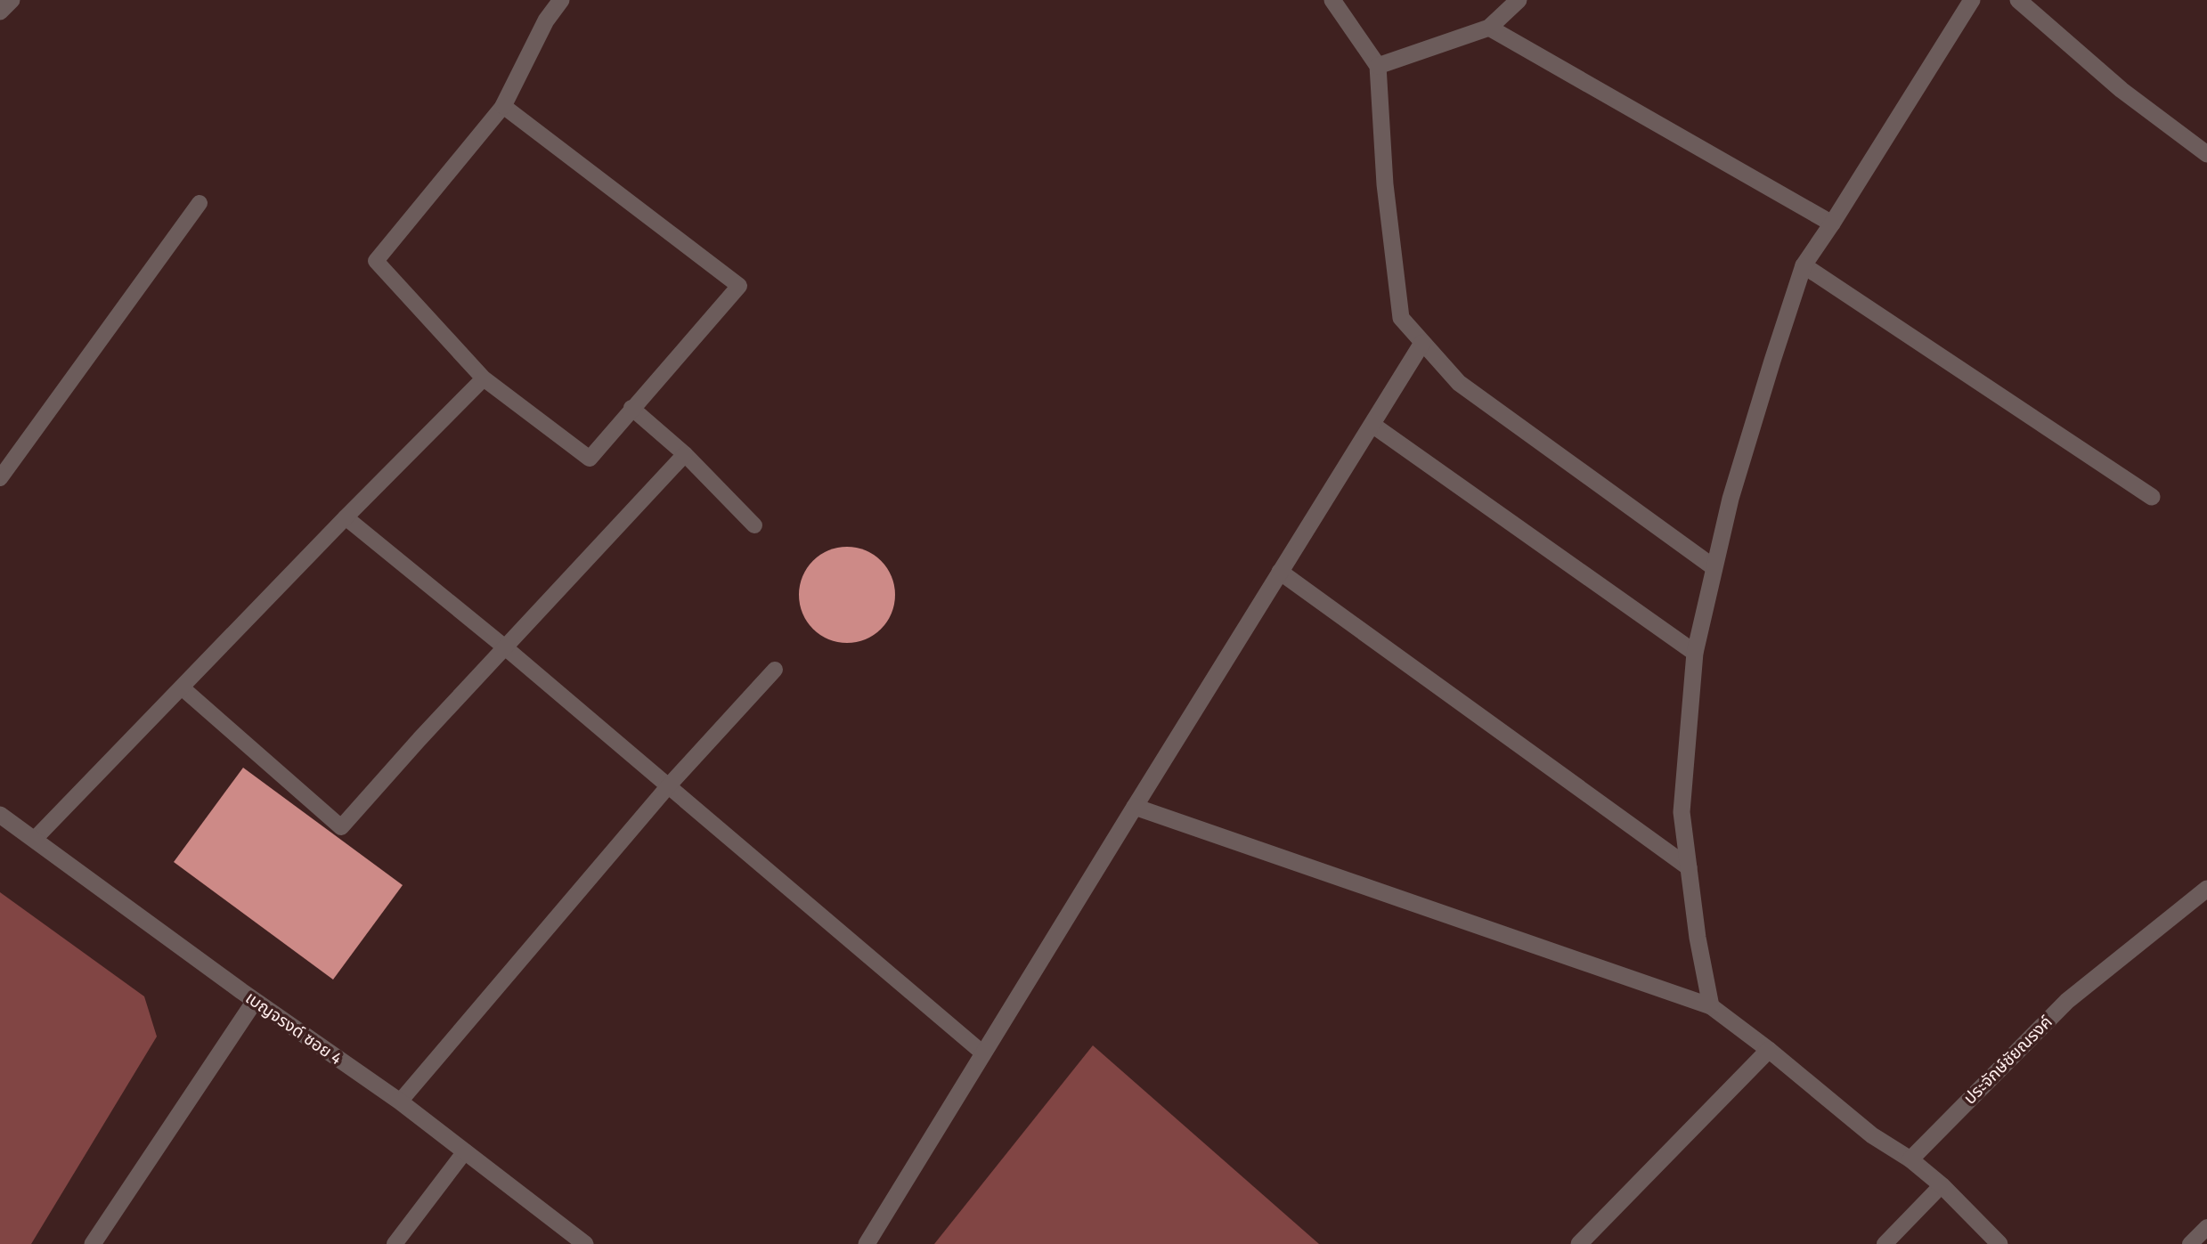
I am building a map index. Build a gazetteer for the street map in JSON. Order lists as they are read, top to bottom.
{
  "streets": {
    "street": ["เบญจรงด์ ซอย 4", "ประจักษ์ชัยณรงค์"]
  }
}
